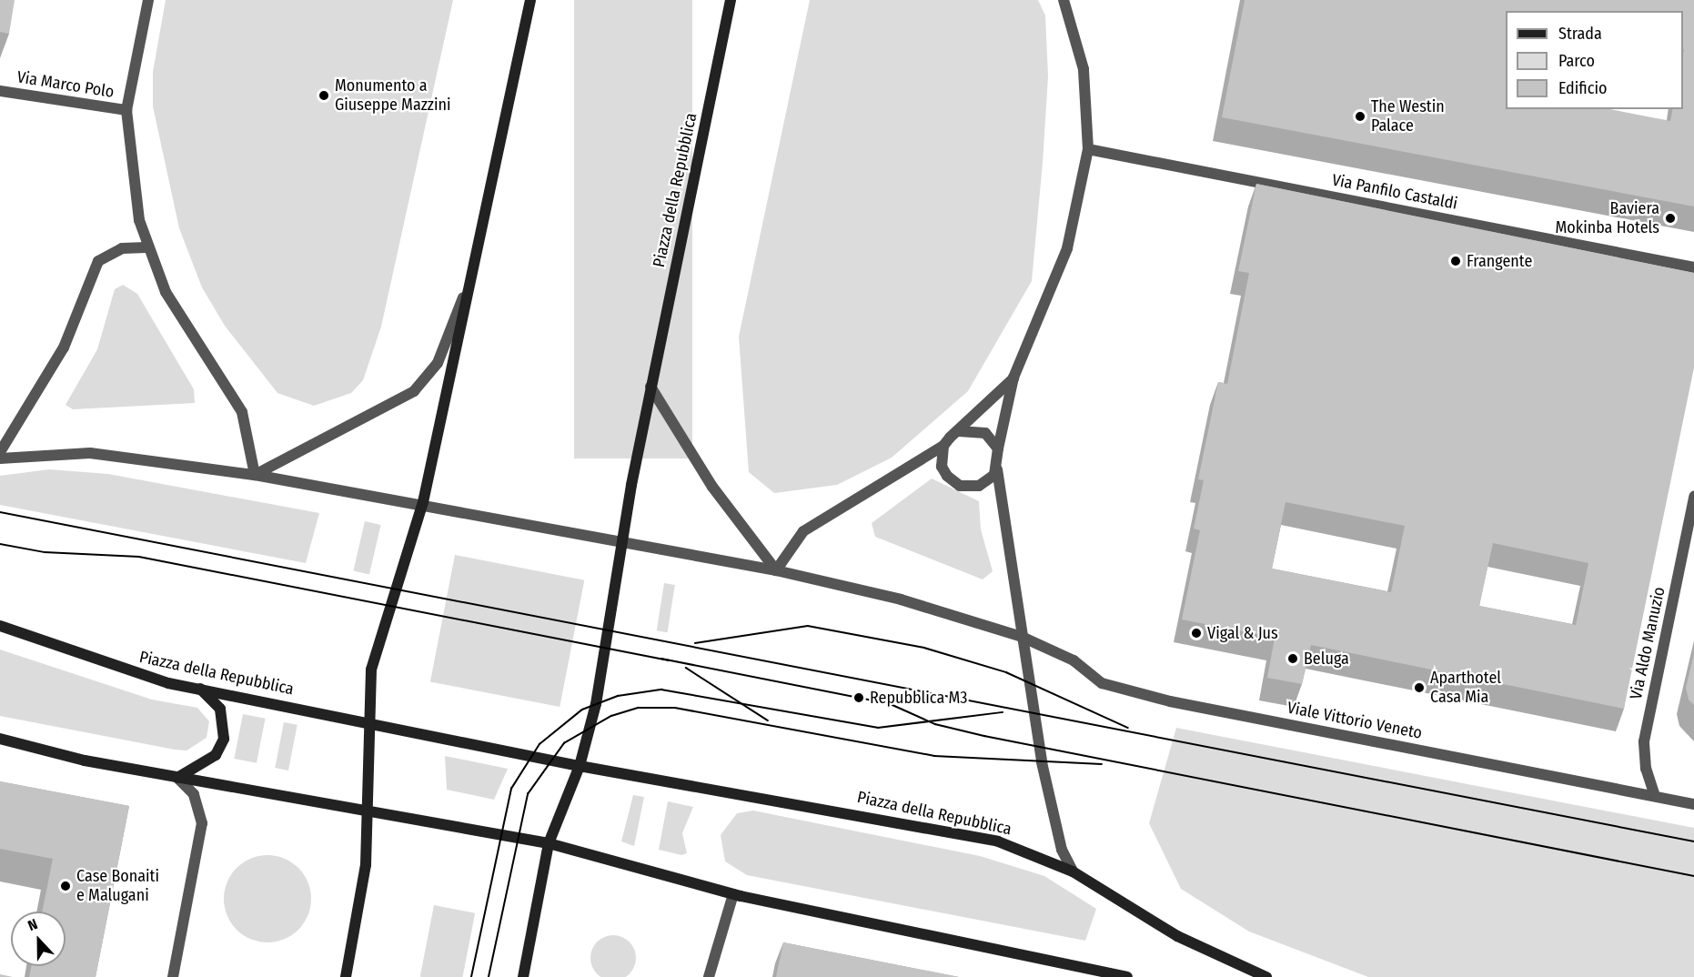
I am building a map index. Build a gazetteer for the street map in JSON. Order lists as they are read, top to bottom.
{
  "streets": {
    "main road": ["Piazza della Repubblica"],
    "street": [
      "Via Marco Polo",
      "Via Panfilo Castaldi",
      "Via Aldo Manuzio",
      "Viale Vittorio Veneto"
    ]
  },
  "crossings": [
    ["Via Aldo Manuzio", "Viale Vittorio Veneto"]
  ],
  "places": [
    "Monumento a Giuseppe Mazzini",
    "The Westin Palace",
    "Baviera Mokinba Hotels",
    "Frangente",
    "Vigal & Jus",
    "Beluga",
    "Aparthotel Casa Mia",
    "Repubblica M3",
    "Case Bonaiti e Malugani"
  ],
  "legend": ["Strada", "Parco", "Edificio"],
  "north": "top"
}
